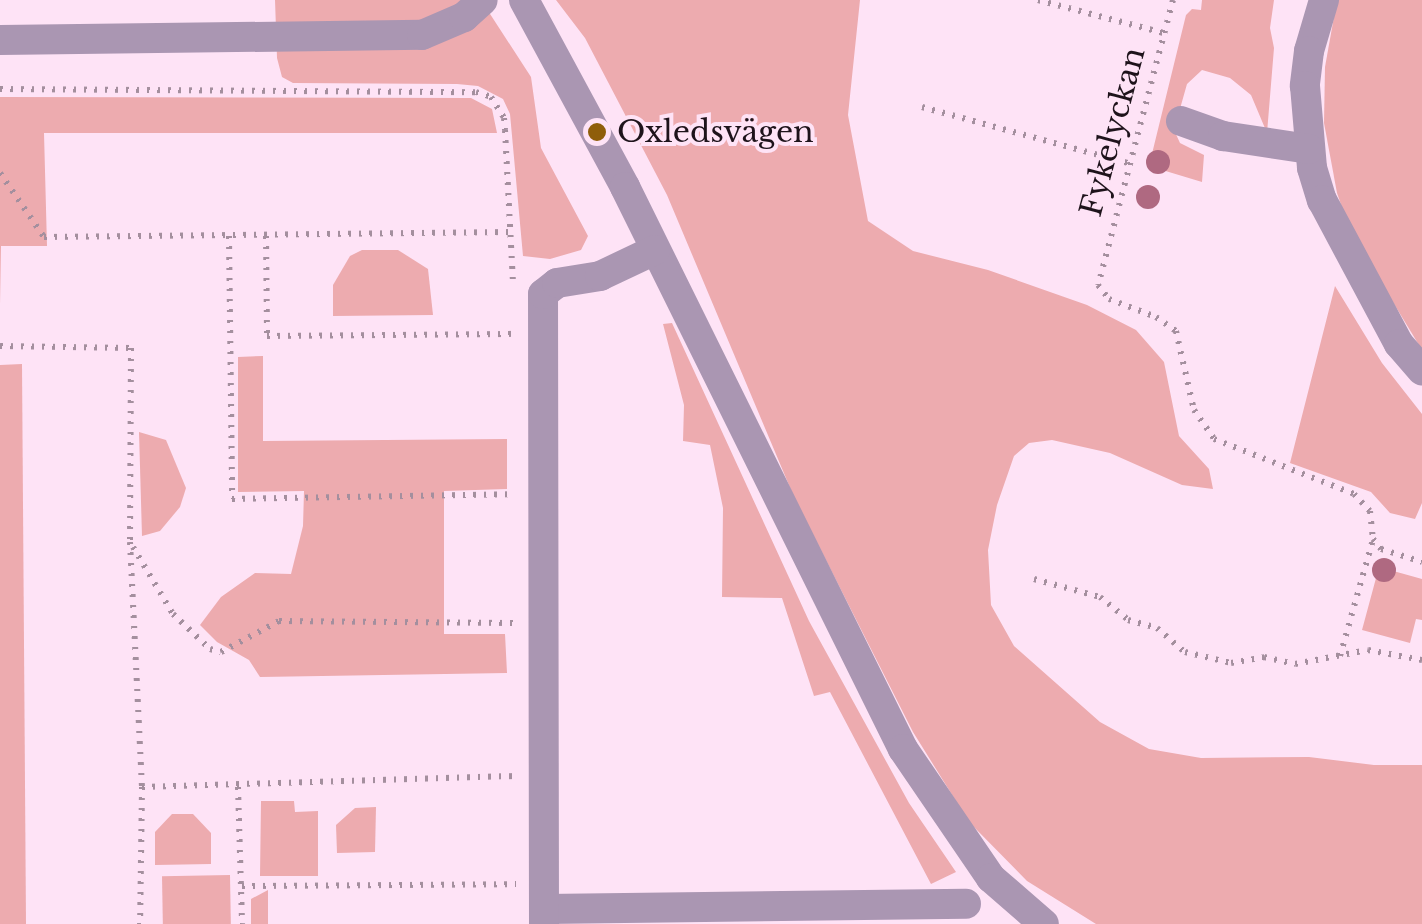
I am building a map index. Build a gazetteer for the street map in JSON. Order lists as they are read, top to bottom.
{
  "streets": {
    "path": ["Fykelyckan"]
  },
  "places": ["Oxledsvägen"]
}
